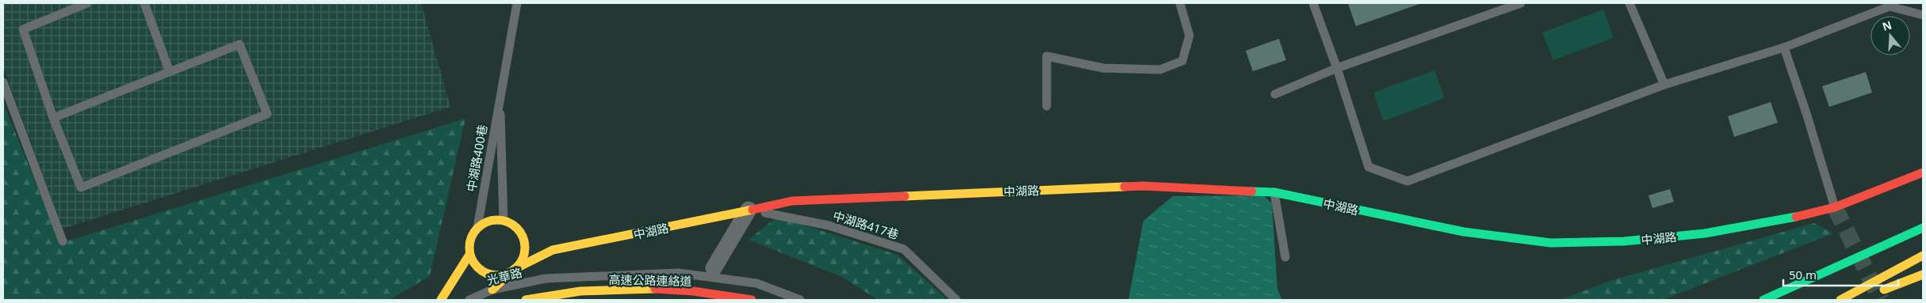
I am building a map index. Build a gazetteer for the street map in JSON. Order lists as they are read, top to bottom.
{
  "streets": {
    "main road": ["中湖路", "高速公路連絡道"],
    "lane": ["中湖路400巷", "中湖路417巷", "光華路"]
  },
  "crossings": [
    ["中湖路400巷", "中湖路"],
    ["中湖路", "中湖路417巷"]
  ],
  "scale_bar": "50 m",
  "north": "top"
}
